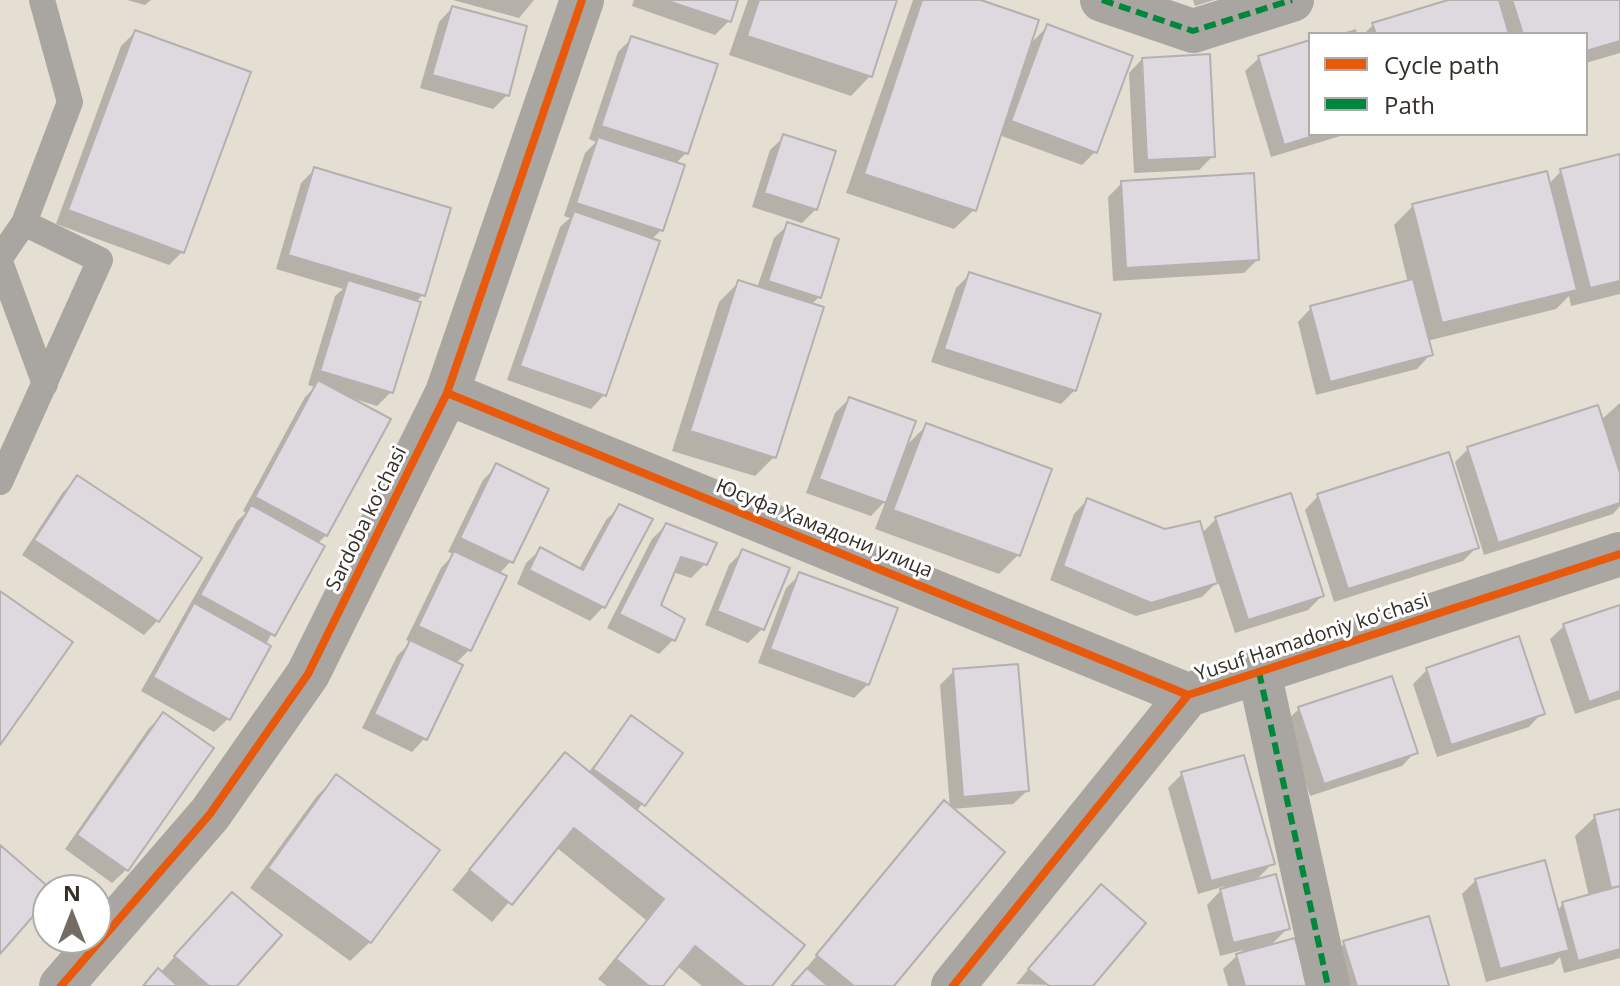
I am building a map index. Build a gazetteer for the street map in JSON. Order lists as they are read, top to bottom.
{
  "streets": {
    "street": ["Sardoba koʻchasi", "Юсуфа Хамадони улица", "Yusuf Hamadoniy koʻchasi"]
  },
  "crossings": [
    ["Sardoba koʻchasi", "Юсуфа Хамадони улица"],
    ["Юсуфа Хамадони улица", "Yusuf Hamadoniy koʻchasi"]
  ],
  "legend": ["Cycle path", "Path"],
  "north": "top"
}
